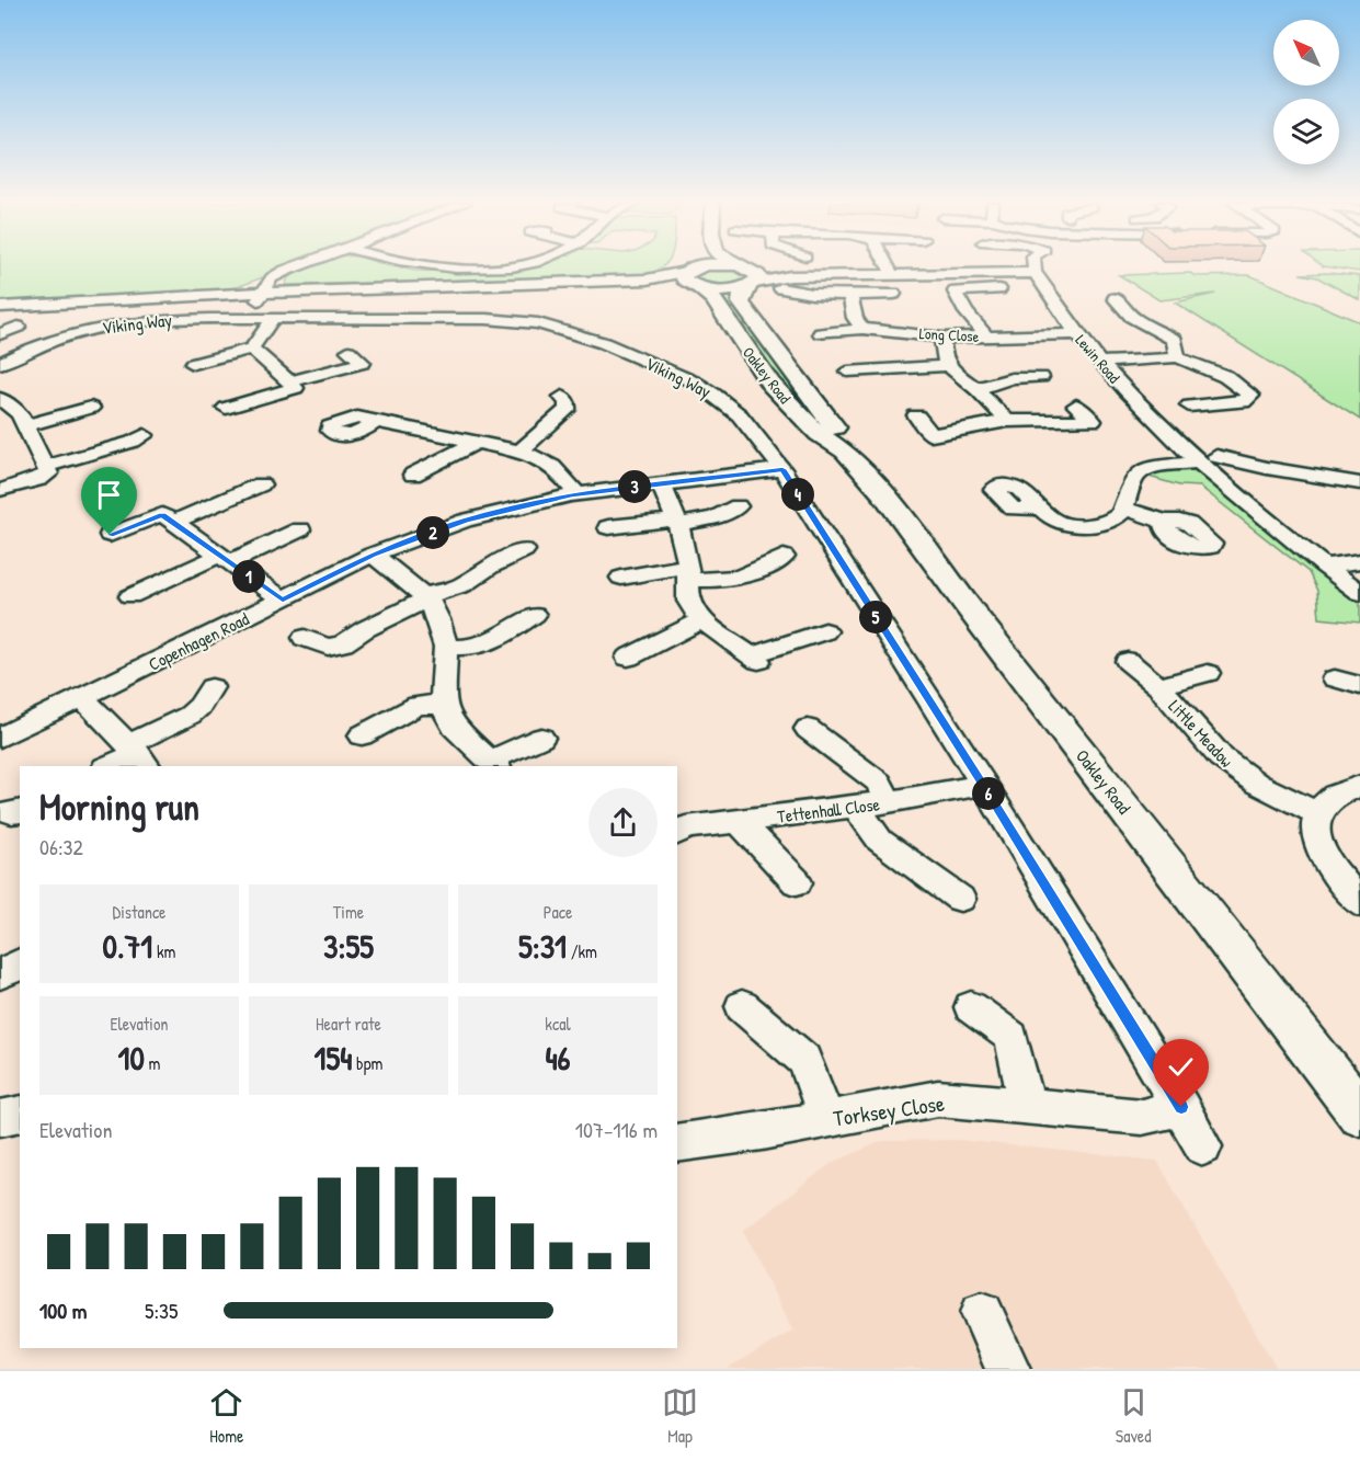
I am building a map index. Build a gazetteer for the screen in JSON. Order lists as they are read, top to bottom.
{
  "streets": {
    "main road": ["Oakley Road"],
    "street": [
      "Viking Way",
      "Long Close",
      "Lewin Road",
      "Copenhagen Road",
      "Little Meadow",
      "Tettenhall Close",
      "Torksey Close"
    ]
  },
  "crossings": [
    ["Viking Way", "Copenhagen Road"],
    ["Viking Way", "Tettenhall Close"],
    ["Viking Way", "Torksey Close"],
    ["Long Close", "Lewin Road"]
  ],
  "north": "top left",
  "page": {
    "pins": [
      "3",
      "4",
      "2",
      "1",
      "5",
      "6"
    ],
    "heading": ["Morning run", "06:32"],
    "stats": [
      ["Distance", "0.71 km"],
      ["Time", "3:55"],
      ["Pace", "5:31 /km"],
      ["Elevation", "10 m"],
      ["Heart rate", "154 bpm"],
      ["kcal", "46"]
    ],
    "chart": ["Elevation", "107–116 m"],
    "list": [
      {
        "name": "100 m",
        "note": "5:35"
      }
    ],
    "tabs": ["Home", "Map", "Saved"]
  }
}
